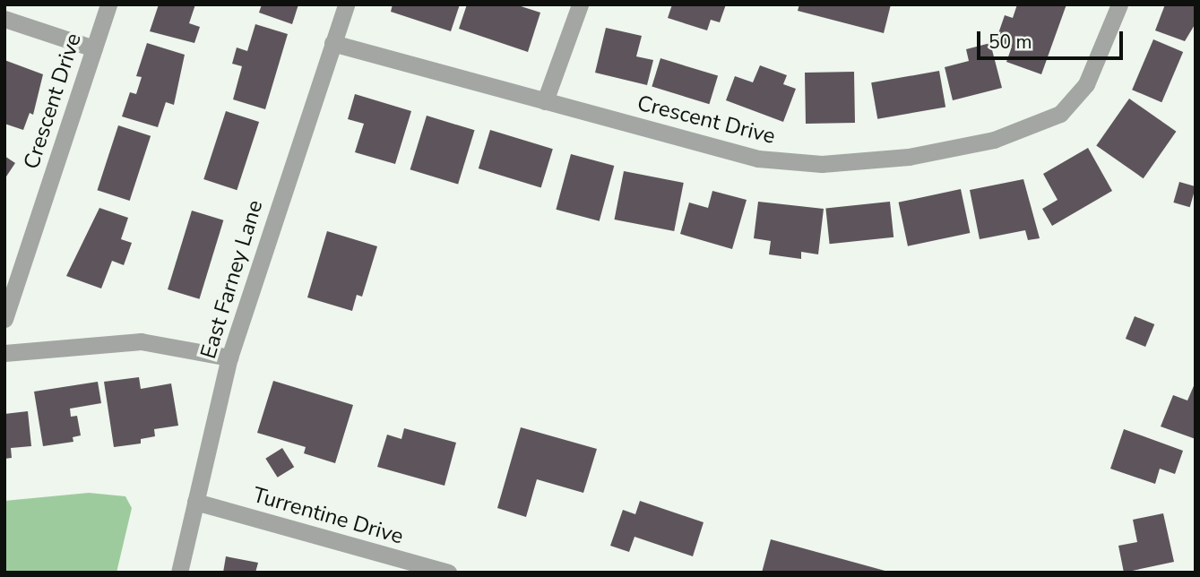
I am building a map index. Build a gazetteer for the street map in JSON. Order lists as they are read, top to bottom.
{
  "streets": {
    "street": ["Crescent Drive", "East Farney Lane", "Turrentine Drive"]
  },
  "crossings": [
    ["Crescent Drive", "East Farney Lane"],
    ["East Farney Lane", "Turrentine Drive"]
  ],
  "scale_bar": "50 m"
}
